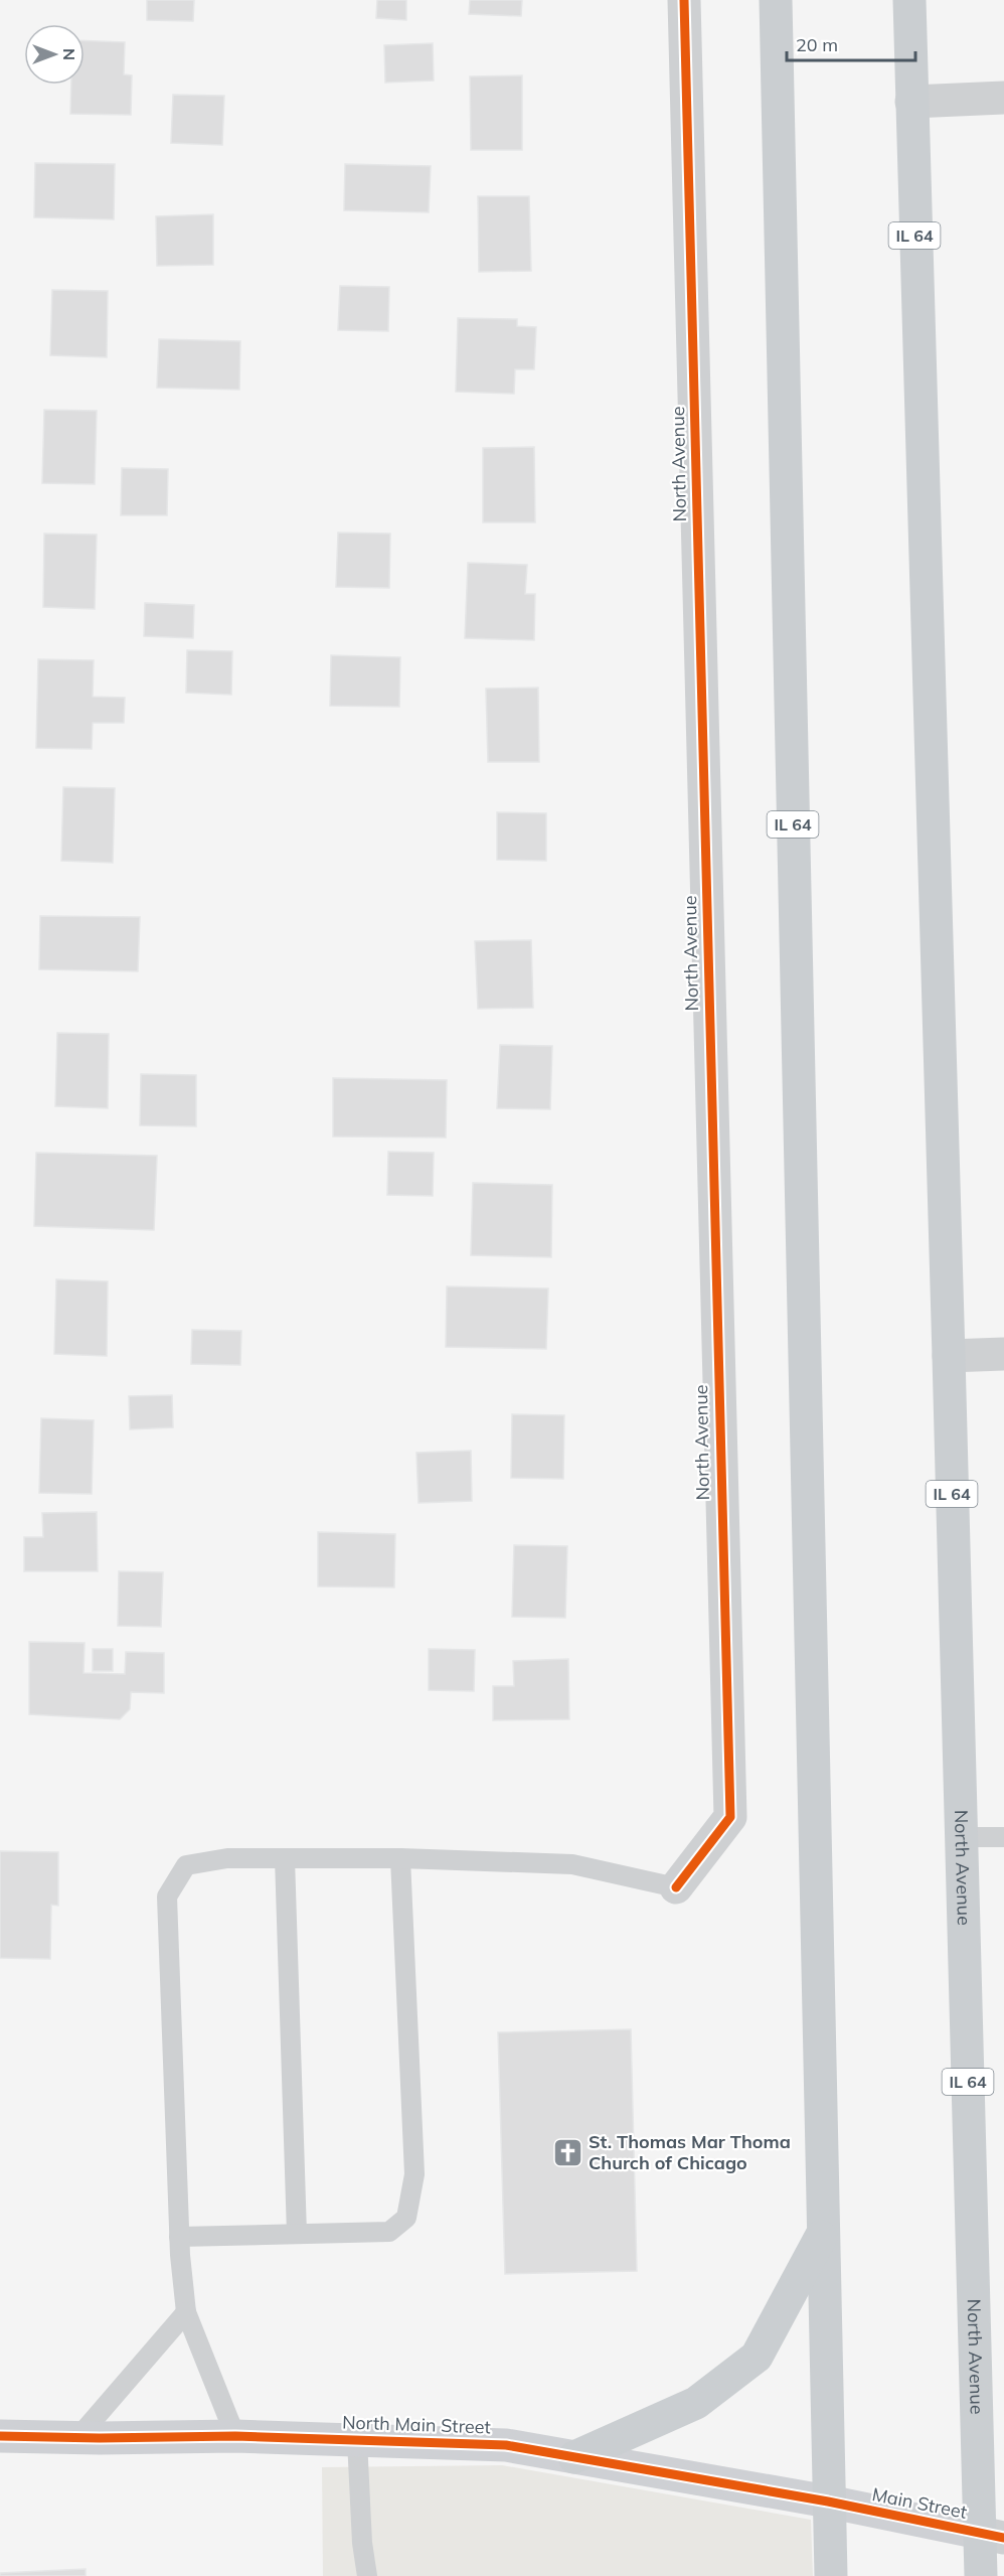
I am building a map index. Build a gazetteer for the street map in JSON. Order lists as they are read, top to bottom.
{
  "streets": {
    "main road": ["IL 64", "North Avenue"],
    "street": ["North Main Street", "Main Street"]
  },
  "crossings": [
    ["IL 64", "North Main Street"],
    ["IL 64", "Main Street"],
    ["North Avenue", "Main Street"],
    ["North Main Street", "Main Street"]
  ],
  "places": {
    "church": ["St. Thomas Mar Thoma Church of Chicago"]
  },
  "scale_bar": "20 m",
  "north": "right"
}
